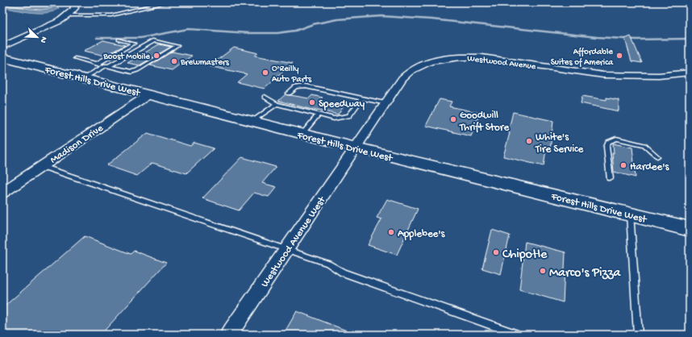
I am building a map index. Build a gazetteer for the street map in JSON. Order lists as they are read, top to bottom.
{
  "streets": {
    "main road": ["Forest Hills Drive West"],
    "street": ["Westwood Avenue", "Madison Drive", "Westwood Avenue West"]
  },
  "crossings": [
    ["Westwood Avenue", "Forest Hills Drive West"],
    ["Westwood Avenue", "Westwood Avenue West"],
    ["Forest Hills Drive West", "Madison Drive"],
    ["Forest Hills Drive West", "Westwood Avenue West"]
  ],
  "places": [
    "Boost Mobile",
    "Affordable Suites of America",
    "Brewmasters",
    "O'Reilly Auto Parts",
    "Speedway",
    "Goodwill Thrift Store",
    "White's Tire Service",
    "Hardee's",
    "Applebee's",
    "Chipotle",
    "Marco's Pizza"
  ],
  "north": "bottom right"
}
